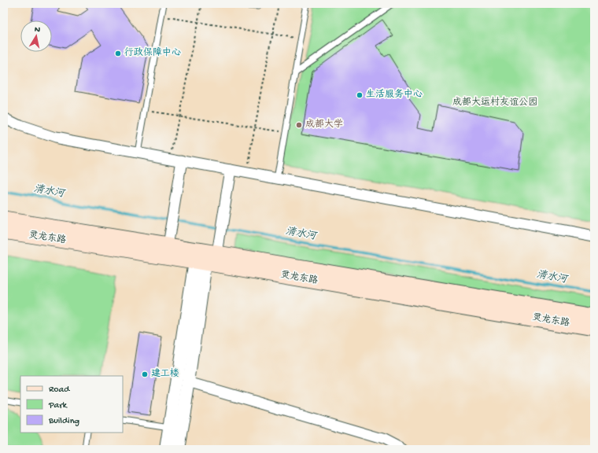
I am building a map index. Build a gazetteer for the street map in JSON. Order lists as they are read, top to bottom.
{
  "streets": {
    "main road": ["灵龙东路"]
  },
  "water": ["清水河"],
  "parks": ["成都大运村友谊公园"],
  "places": [
    "行政保障中心",
    "生活服务中心",
    "成都大学",
    "建工楼"
  ],
  "legend": ["Road", "Park", "Building"],
  "north": "top"
}
